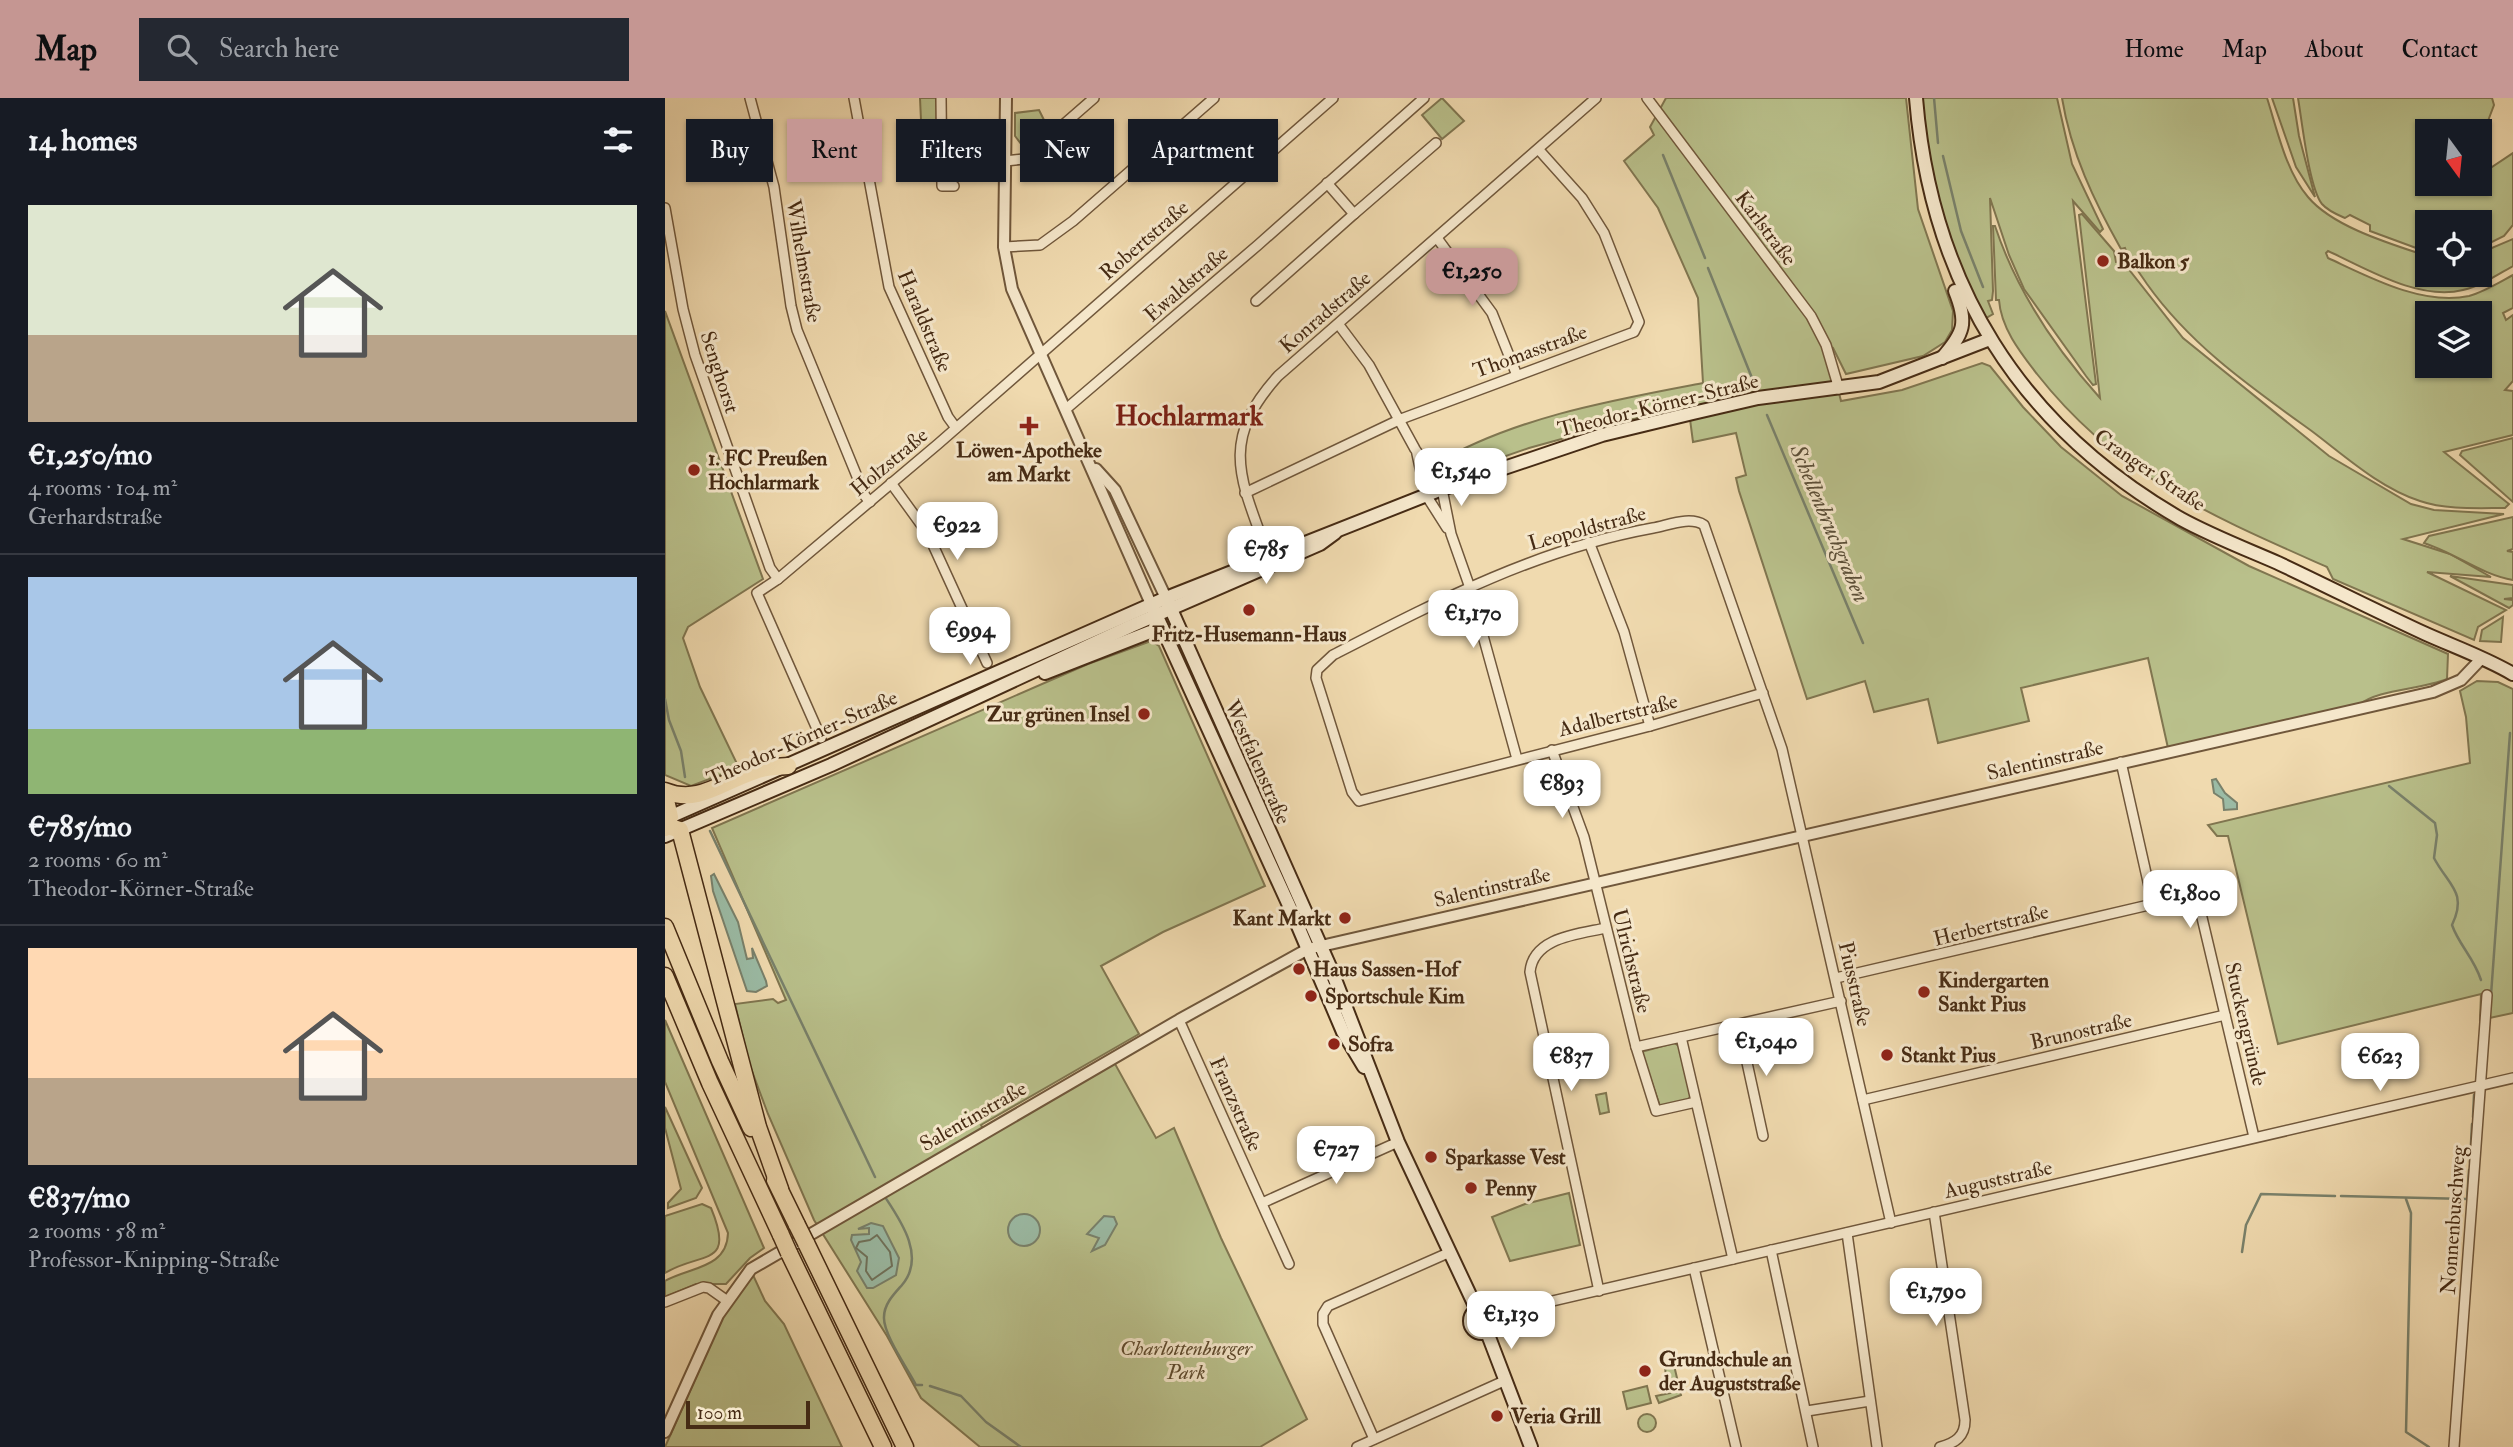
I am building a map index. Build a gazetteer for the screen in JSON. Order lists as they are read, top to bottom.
{
  "streets": {
    "main road": ["Theodor-Körner-Straße", "Cranger Straße", "Westfalenstraße"],
    "street": [
      "Karlstraße",
      "Robertstraße",
      "Wilhelmstraße",
      "Ewaldstraße",
      "Konradstraße",
      "Haraldstraße",
      "Thomasstraße",
      "Senghorst",
      "Holzstraße",
      "Leopoldstraße",
      "Adalbertstraße",
      "Salentinstraße",
      "Herbertstraße",
      "Ulrichstraße",
      "Piusstraße",
      "Stuckengründe",
      "Brunostraße",
      "Franzstraße",
      "Auguststraße",
      "Nonnenbuschweg"
    ]
  },
  "crossings": [
    ["Karlstraße", "Theodor-Körner-Straße"],
    ["Robertstraße", "Holzstraße"],
    ["Robertstraße", "Westfalenstraße"],
    ["Wilhelmstraße", "Holzstraße"],
    ["Ewaldstraße", "Westfalenstraße"],
    ["Konradstraße", "Thomasstraße"],
    ["Haraldstraße", "Holzstraße"],
    ["Senghorst", "Holzstraße"],
    ["Theodor-Körner-Straße", "Cranger Straße"],
    ["Theodor-Körner-Straße", "Westfalenstraße"],
    ["Holzstraße", "Westfalenstraße"],
    ["Cranger Straße", "Salentinstraße"],
    ["Leopoldstraße", "Adalbertstraße"],
    ["Leopoldstraße", "Salentinstraße"],
    ["Leopoldstraße", "Piusstraße"],
    ["Adalbertstraße", "Ulrichstraße"],
    ["Salentinstraße", "Westfalenstraße"],
    ["Salentinstraße", "Ulrichstraße"],
    ["Salentinstraße", "Piusstraße"],
    ["Salentinstraße", "Franzstraße"],
    ["Westfalenstraße", "Auguststraße"],
    ["Herbertstraße", "Piusstraße"],
    ["Herbertstraße", "Stuckengründe"],
    ["Piusstraße", "Brunostraße"],
    ["Piusstraße", "Auguststraße"],
    ["Stuckengründe", "Brunostraße"],
    ["Stuckengründe", "Auguststraße"],
    ["Auguststraße", "Nonnenbuschweg"]
  ],
  "districts": ["Hochlarmark"],
  "water": ["Schellenbruchgraben"],
  "parks": ["Charlottenburger Park"],
  "places": {
    "other": [
      "Balkon 5",
      "1. FC Preußen Hochlarmark",
      "Fritz-Husemann-Haus",
      "Zur grünen Insel",
      "Kant Markt",
      "Haus Sassen-Hof",
      "Kindergarten Sankt Pius",
      "Sportschule Kim",
      "Sofra",
      "Stankt Pius",
      "Sparkasse Vest",
      "Penny",
      "Grundschule an der Auguststraße",
      "Veria Grill"
    ],
    "health": ["Löwen-Apotheke am Markt"]
  },
  "scale_bar": "100 m",
  "north": "bottom",
  "page": {
    "header": "Map",
    "search": "Search here",
    "nav": [
      "Home",
      "Map",
      "About",
      "Contact"
    ],
    "heading": "14 homes",
    "chip": [
      "Buy",
      "Rent",
      "Filters",
      "New",
      "Apartment"
    ],
    "list": [
      {
        "name": "€1,250/mo",
        "note": "4 rooms · 104 m² · Gerhardstraße"
      },
      {
        "name": "€785/mo",
        "note": "2 rooms · 60 m² · Theodor-Körner-Straße"
      },
      {
        "name": "€837/mo",
        "note": "2 rooms · 58 m² · Professor-Knipping-Straße"
      }
    ],
    "price": [
      "€1,250",
      "€1,540",
      "€922",
      "€785",
      "€1,170",
      "€994",
      "€893",
      "€1,800",
      "€1,040",
      "€837",
      "€623",
      "€727",
      "€1,790",
      "€1,130"
    ],
    "scale": "100 m"
  }
}
